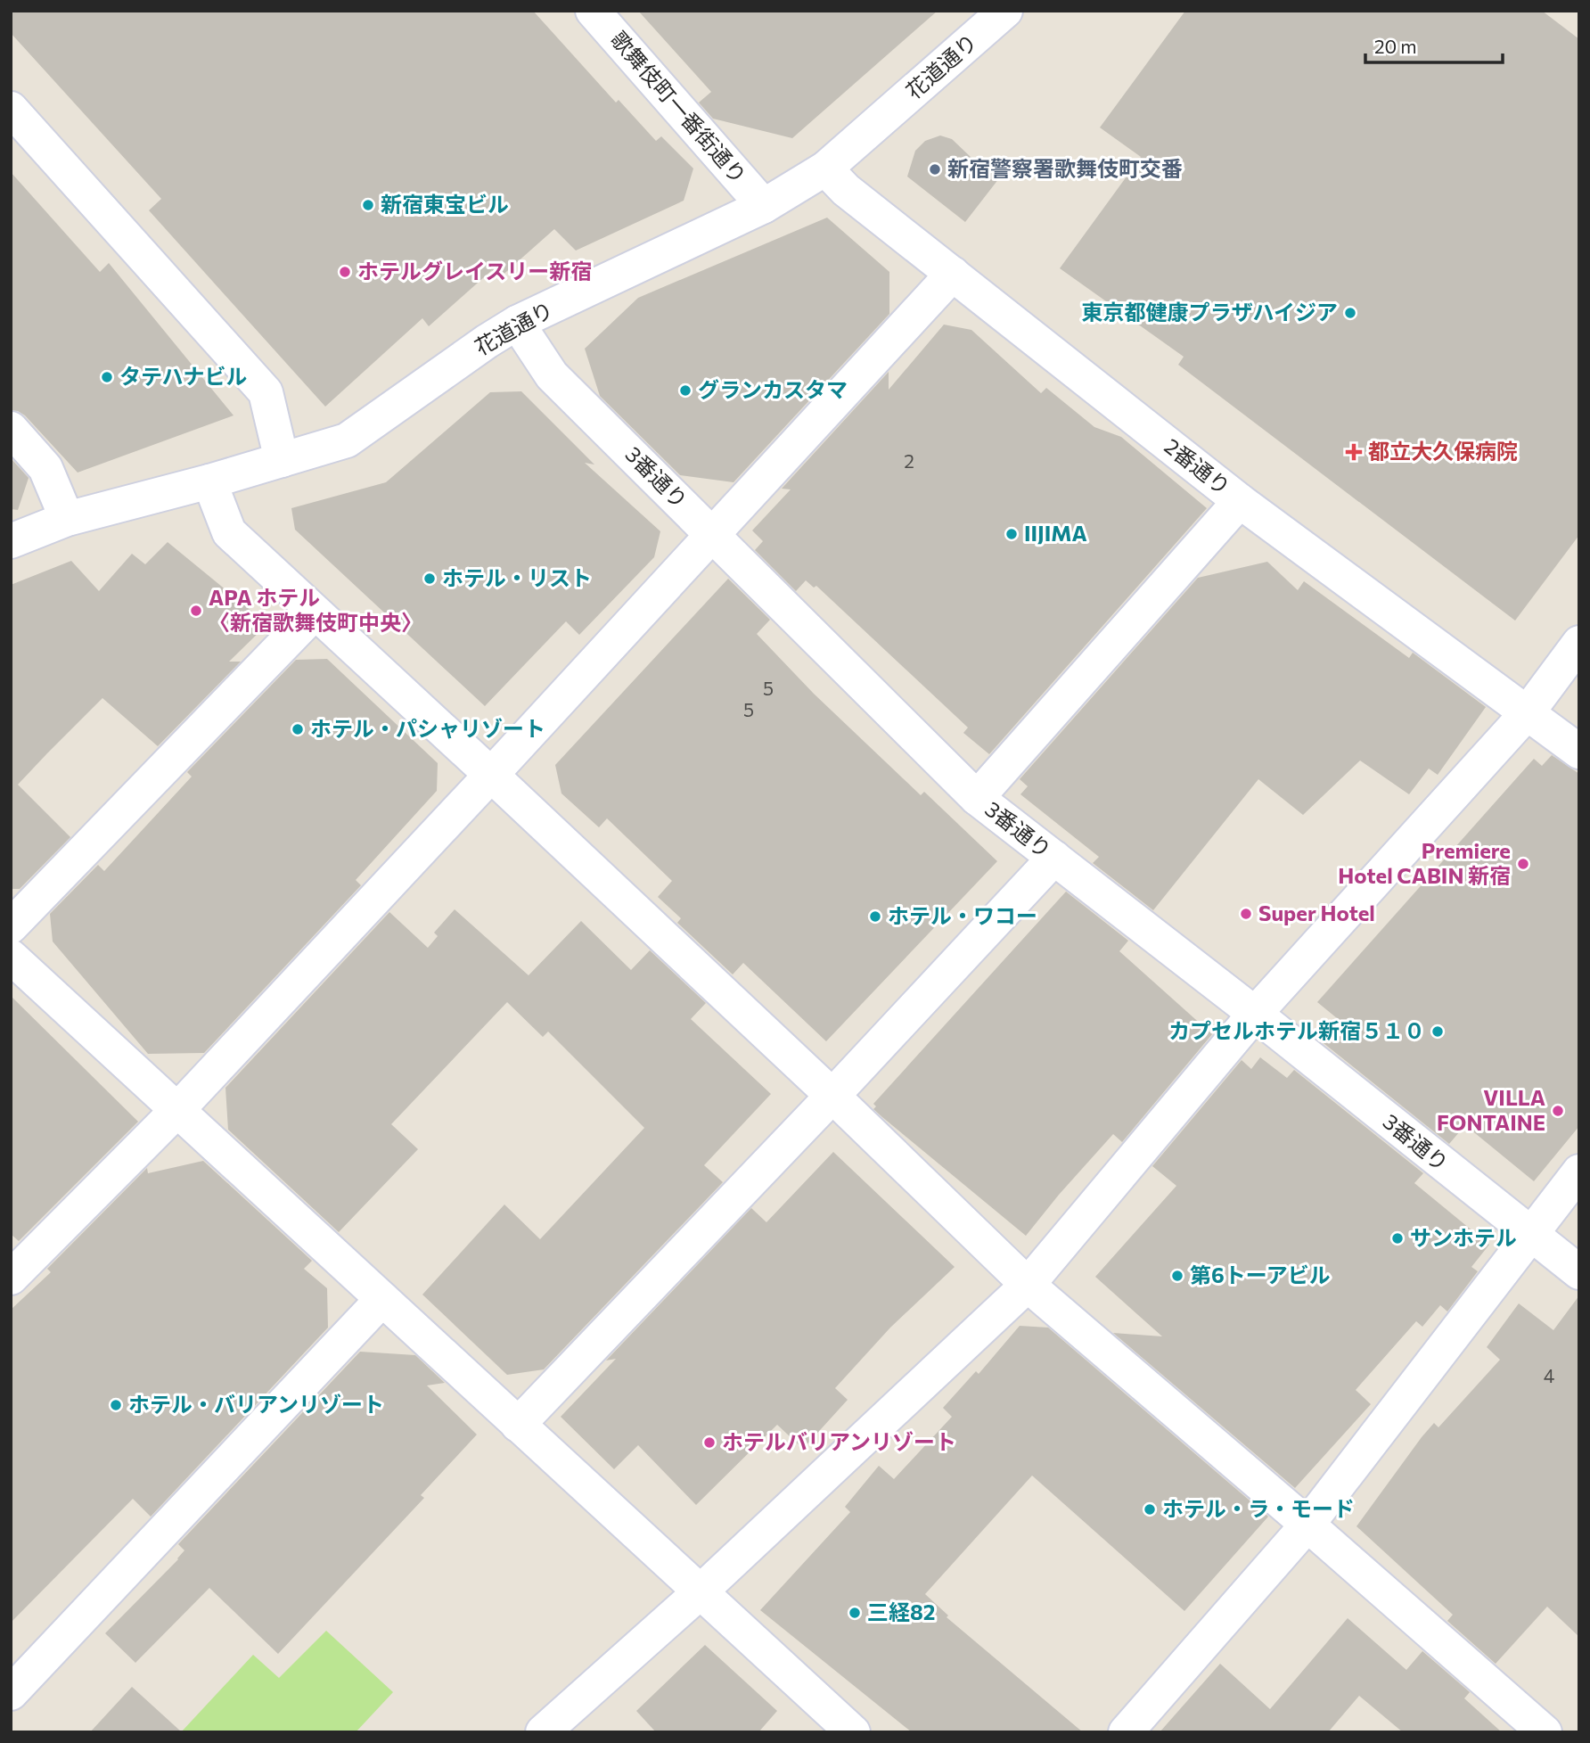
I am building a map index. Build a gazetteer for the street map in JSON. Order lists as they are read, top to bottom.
{
  "streets": {
    "street": [
      "花道通り",
      "歌舞伎町一番街通り",
      "2番通り",
      "3番通り"
    ]
  },
  "crossings": [
    ["花道通り", "歌舞伎町一番街通り"],
    ["花道通り", "2番通り"],
    ["花道通り", "3番通り"]
  ],
  "places": {
    "other": [
      "新宿警察署歌舞伎町交番",
      "新宿東宝ビル",
      "ホテルグレイスリー新宿",
      "東京都健康プラザハイジア",
      "タテハナビル",
      "グランカスタマ",
      "IIJIMA",
      "ホテル・リスト",
      "APA ホテル 〈新宿歌舞伎町中央〉",
      "ホテル・パシャリゾート",
      "Premiere Hotel CABIN 新宿",
      "Super Hotel",
      "ホテル・ワコー",
      "カプセルホテル新宿５１０",
      "VILLA FONTAINE",
      "サンホテル",
      "第6トーアビル",
      "ホテル・バリアンリゾート",
      "ホテルバリアンリゾート",
      "ホテル・ラ・モード",
      "三経82"
    ],
    "health": ["都立大久保病院"]
  },
  "house_numbers": [
    "2",
    "5",
    "5",
    "4"
  ],
  "scale_bar": "20 m"
}
